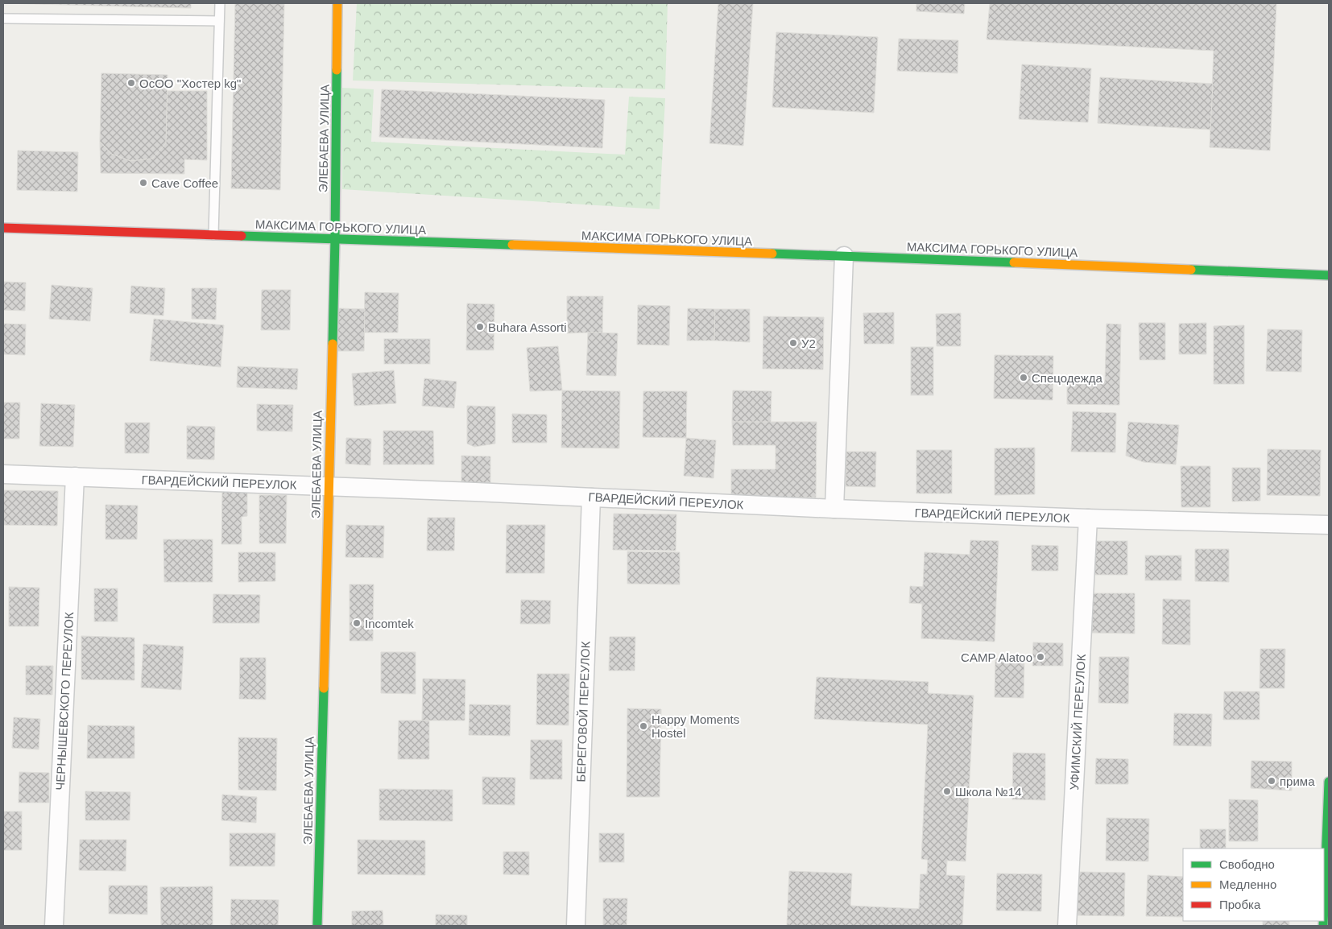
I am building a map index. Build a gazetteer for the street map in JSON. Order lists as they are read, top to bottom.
{
  "streets": {
    "main road": ["ЭЛЕБАЕВА УЛИЦА", "МАКСИМА ГОРЬКОГО УЛИЦА"],
    "street": [
      "ГВАРДЕЙСКИЙ ПЕРЕУЛОК",
      "ЧЕРНЫШЕВСКОГО ПЕРЕУЛОК",
      "БЕРЕГОВОЙ ПЕРЕУЛОК",
      "УФИМСКИЙ ПЕРЕУЛОК"
    ]
  },
  "crossings": [
    ["ЭЛЕБАЕВА УЛИЦА", "МАКСИМА ГОРЬКОГО УЛИЦА"],
    ["ЭЛЕБАЕВА УЛИЦА", "ГВАРДЕЙСКИЙ ПЕРЕУЛОК"],
    ["ГВАРДЕЙСКИЙ ПЕРЕУЛОК", "ЧЕРНЫШЕВСКОГО ПЕРЕУЛОК"],
    ["ГВАРДЕЙСКИЙ ПЕРЕУЛОК", "БЕРЕГОВОЙ ПЕРЕУЛОК"],
    ["ГВАРДЕЙСКИЙ ПЕРЕУЛОК", "УФИМСКИЙ ПЕРЕУЛОК"]
  ],
  "places": [
    "ОсОО \"Хостер kg\"",
    "Cave Coffee",
    "Buhara Assorti",
    "У2",
    "Спецодежда",
    "Incomtek",
    "CAMP Alatoo",
    "Happy Moments Hostel",
    "прима",
    "Школа №14"
  ],
  "legend": ["Свободно", "Медленно", "Пробка"]
}
